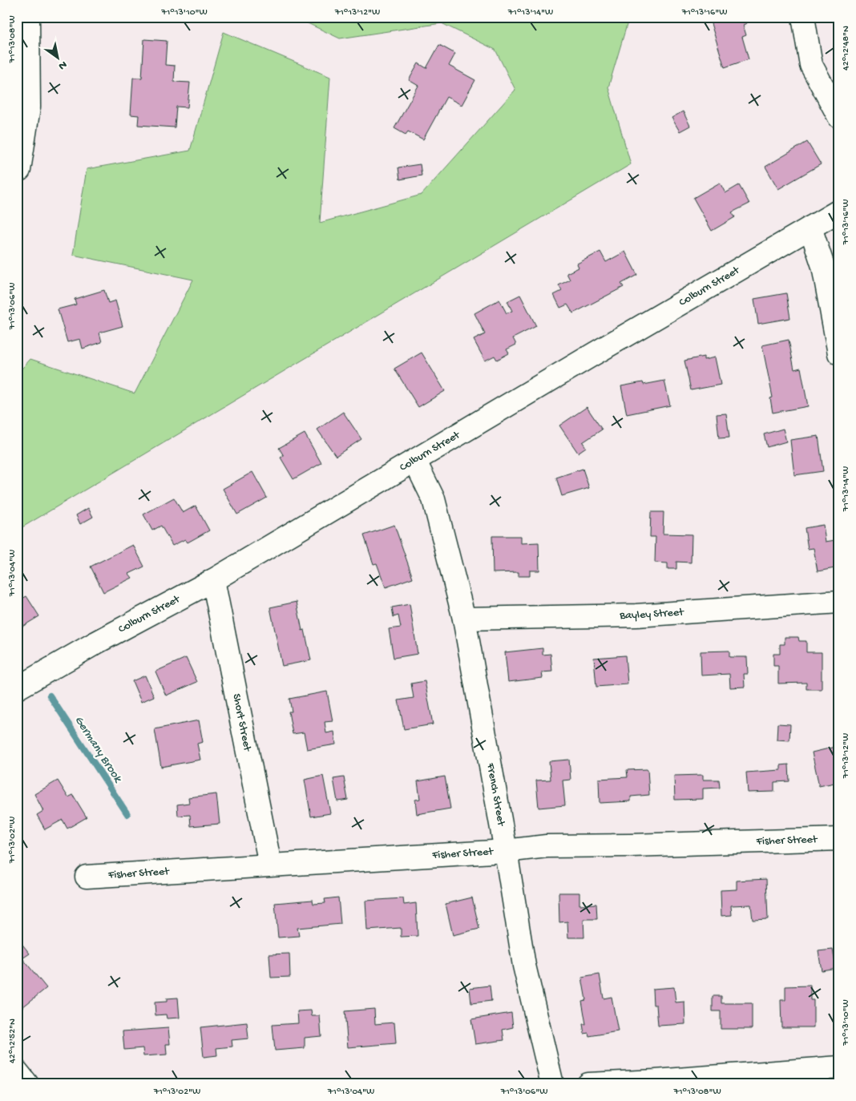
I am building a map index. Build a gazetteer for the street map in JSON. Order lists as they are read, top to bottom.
{
  "streets": {
    "street": [
      "Colburn Street",
      "Bayley Street",
      "Short Street",
      "French Street",
      "Fisher Street"
    ]
  },
  "crossings": [
    ["Colburn Street", "Short Street"],
    ["Colburn Street", "French Street"],
    ["Bayley Street", "French Street"],
    ["Short Street", "Fisher Street"],
    ["French Street", "Fisher Street"]
  ],
  "water": ["Germany Brook"],
  "north": "bottom right",
  "coordinates": [
    "71°13'10\"W",
    "71°13'12\"W",
    "71°13'14\"W",
    "71°13'16\"W",
    "71°13'08\"W",
    "42°12'48\"N",
    "71°13'06\"W",
    "71°13'04\"W",
    "71°13'02\"W",
    "42°12'52\"N"
  ]
}
